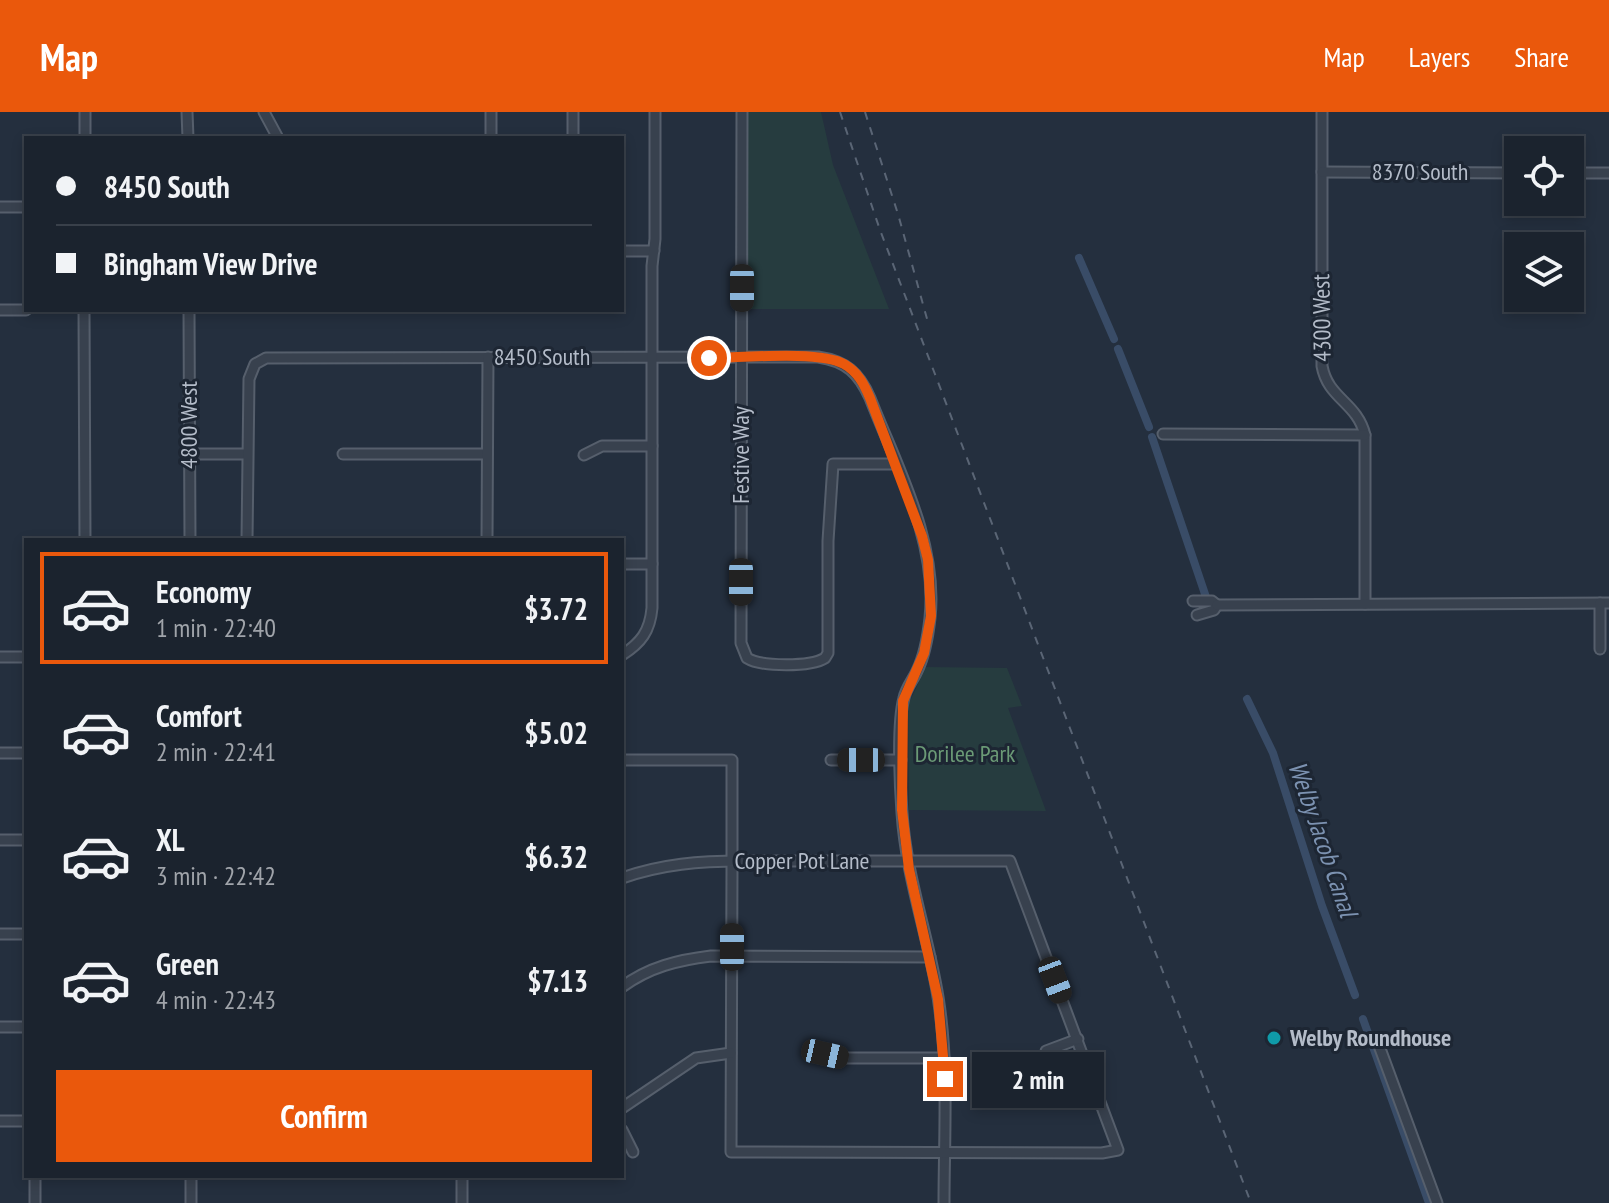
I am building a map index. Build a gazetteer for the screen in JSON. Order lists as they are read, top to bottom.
{
  "streets": {
    "street": [
      "8370 South",
      "4300 West",
      "8450 South",
      "4800 West",
      "Festive Way",
      "Copper Pot Lane"
    ]
  },
  "crossings": [
    ["8370 South", "4300 West"],
    ["8450 South", "Festive Way"]
  ],
  "water": ["Welby Jacob Canal"],
  "parks": ["Dorilee Park"],
  "places": ["Welby Roundhouse"],
  "page": {
    "header": "Map",
    "nav": ["Map", "Layers", "Share"],
    "banner": ["8450 South", "Bingham View Drive"],
    "list": [
      {
        "name": "Economy",
        "note": "1 min · 22:40",
        "value": "$3.72"
      },
      {
        "name": "Comfort",
        "note": "2 min · 22:41",
        "value": "$5.02"
      },
      {
        "name": "XL",
        "note": "3 min · 22:42",
        "value": "$6.32"
      },
      {
        "name": "Green",
        "note": "4 min · 22:43",
        "value": "$7.13"
      }
    ],
    "bubble": "2 min",
    "buttons": "Confirm"
  }
}
